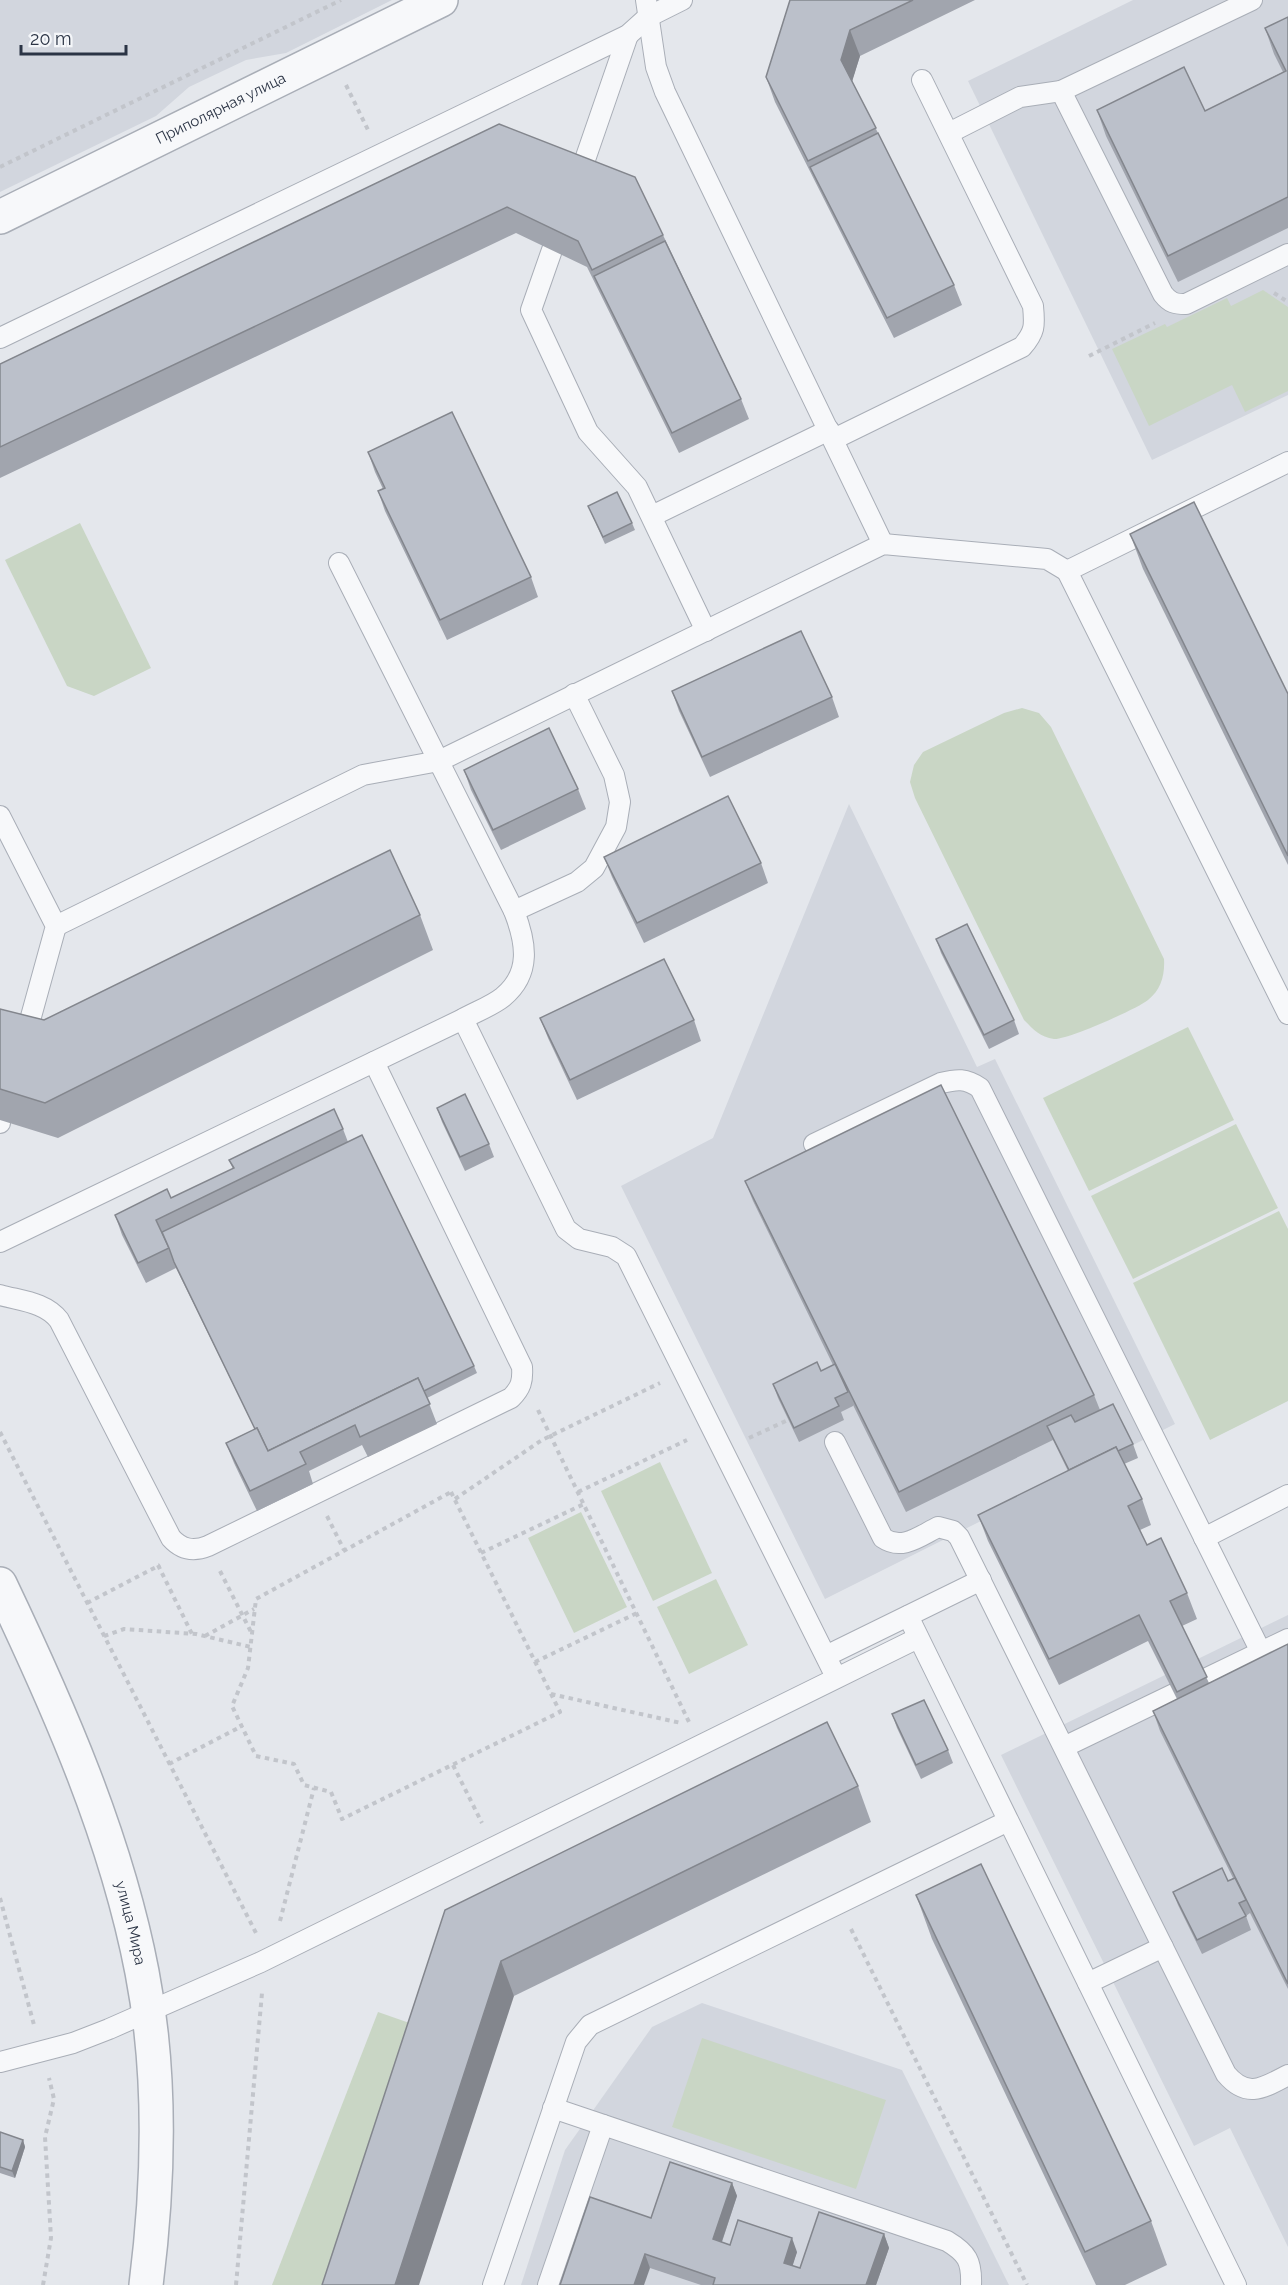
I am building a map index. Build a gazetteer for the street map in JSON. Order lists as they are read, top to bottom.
{
  "streets": {
    "street": ["Приполярная улица", "улица Мира"]
  },
  "scale_bar": "20 m"
}
